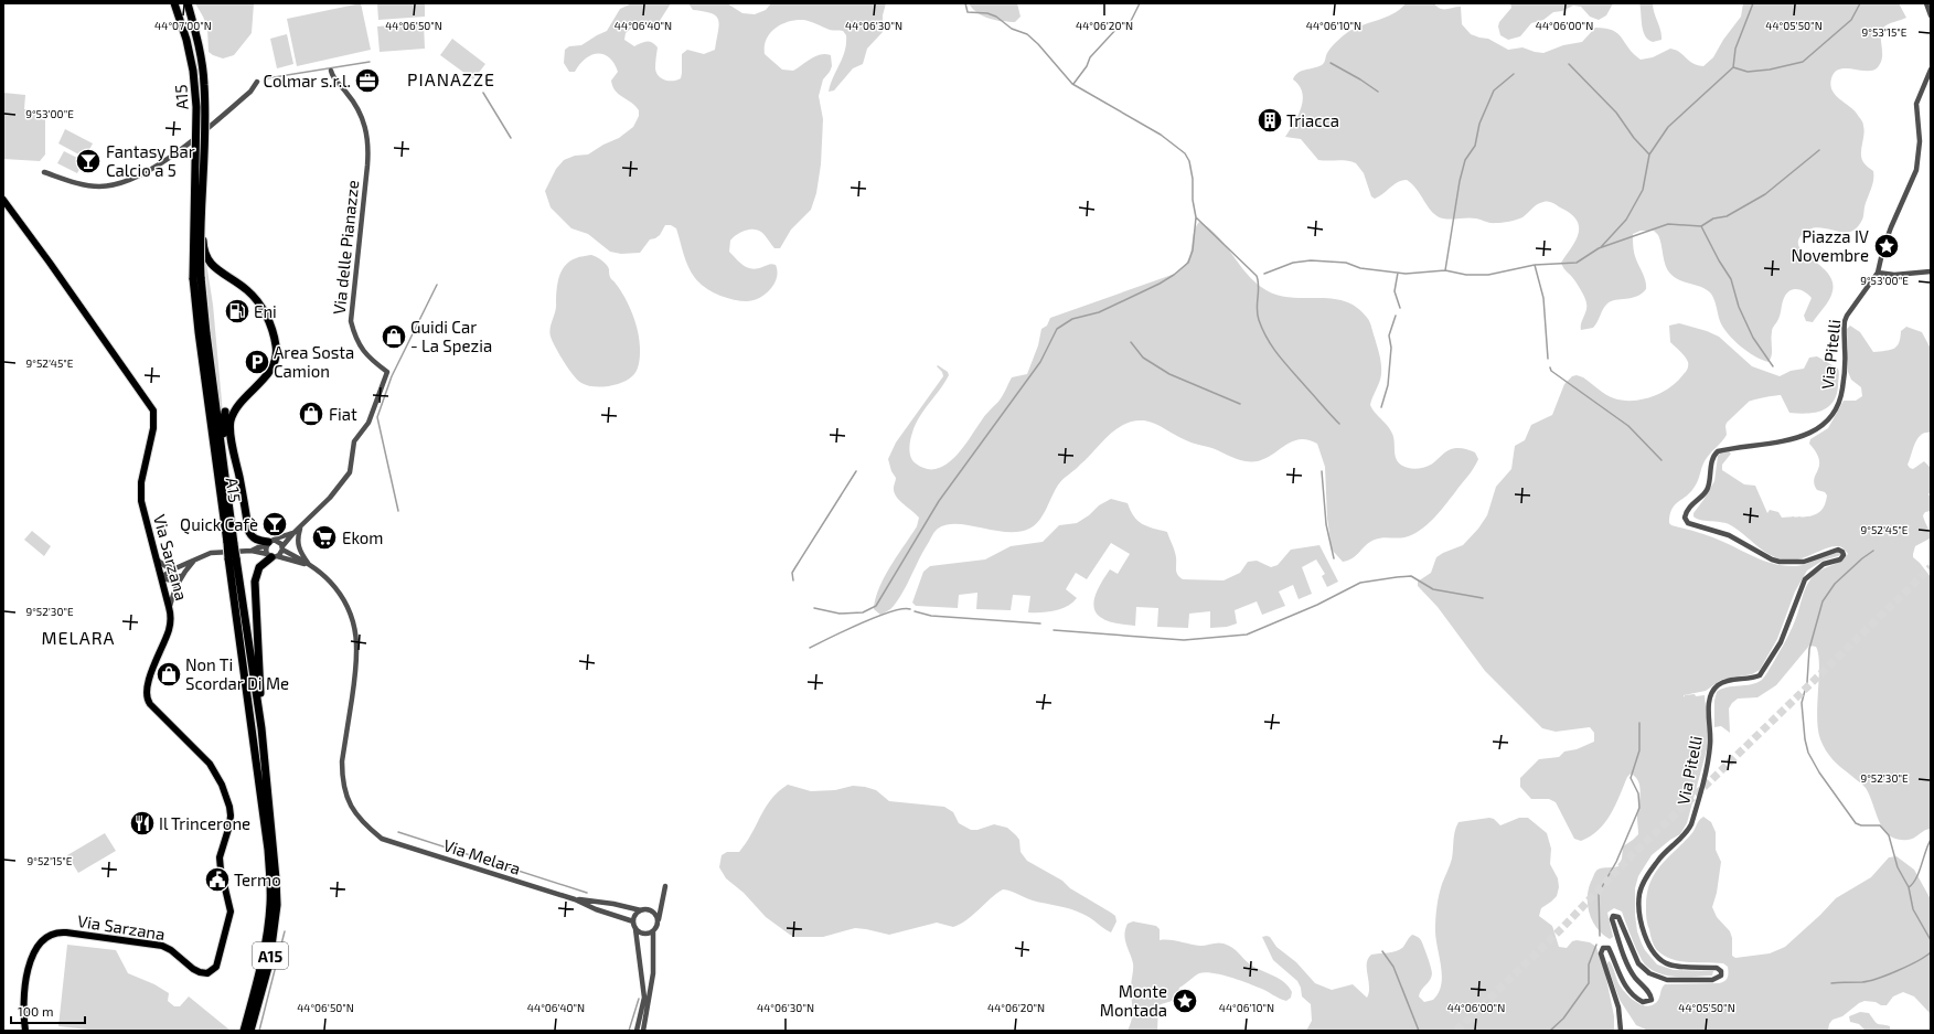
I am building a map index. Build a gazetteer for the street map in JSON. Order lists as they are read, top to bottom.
{
  "streets": {
    "highway": ["A15"],
    "main road": ["Via Sarzana"],
    "street": ["Via delle Pianazze", "Via Pitelli", "Via Melara"]
  },
  "crossings": [
    ["Via delle Pianazze", "Via Sarzana"],
    ["Via delle Pianazze", "Via Melara"]
  ],
  "districts": ["PIANAZZE", "MELARA"],
  "places": {
    "office": ["Colmar s.r.l."],
    "building": ["Triacca"],
    "bar": ["Fantasy Bar Calcio a 5", "Quick Cafè"],
    "place": ["Piazza IV Novembre", "Monte Montada"],
    "fuel station": ["Eni"],
    "shop": ["Guidi Car - La Spezia", "Fiat", "Non Ti Scordar Di Me"],
    "parking": ["Area Sosta Camion"],
    "supermarket": ["Ekom"],
    "restaurant": ["Il Trincerone"],
    "public building": ["Termo"]
  },
  "scale_bar": "100 m",
  "coordinates": [
    "44°06'00\"N",
    "44°07'00\"N",
    "44°06'50\"N",
    "44°06'40\"N",
    "44°06'30\"N",
    "44°06'20\"N",
    "44°06'10\"N",
    "44°05'50\"N",
    "9°53'15\"E",
    "9°53'00\"E",
    "9°52'45\"E",
    "9°52'30\"E",
    "9°52'15\"E"
  ]
}
